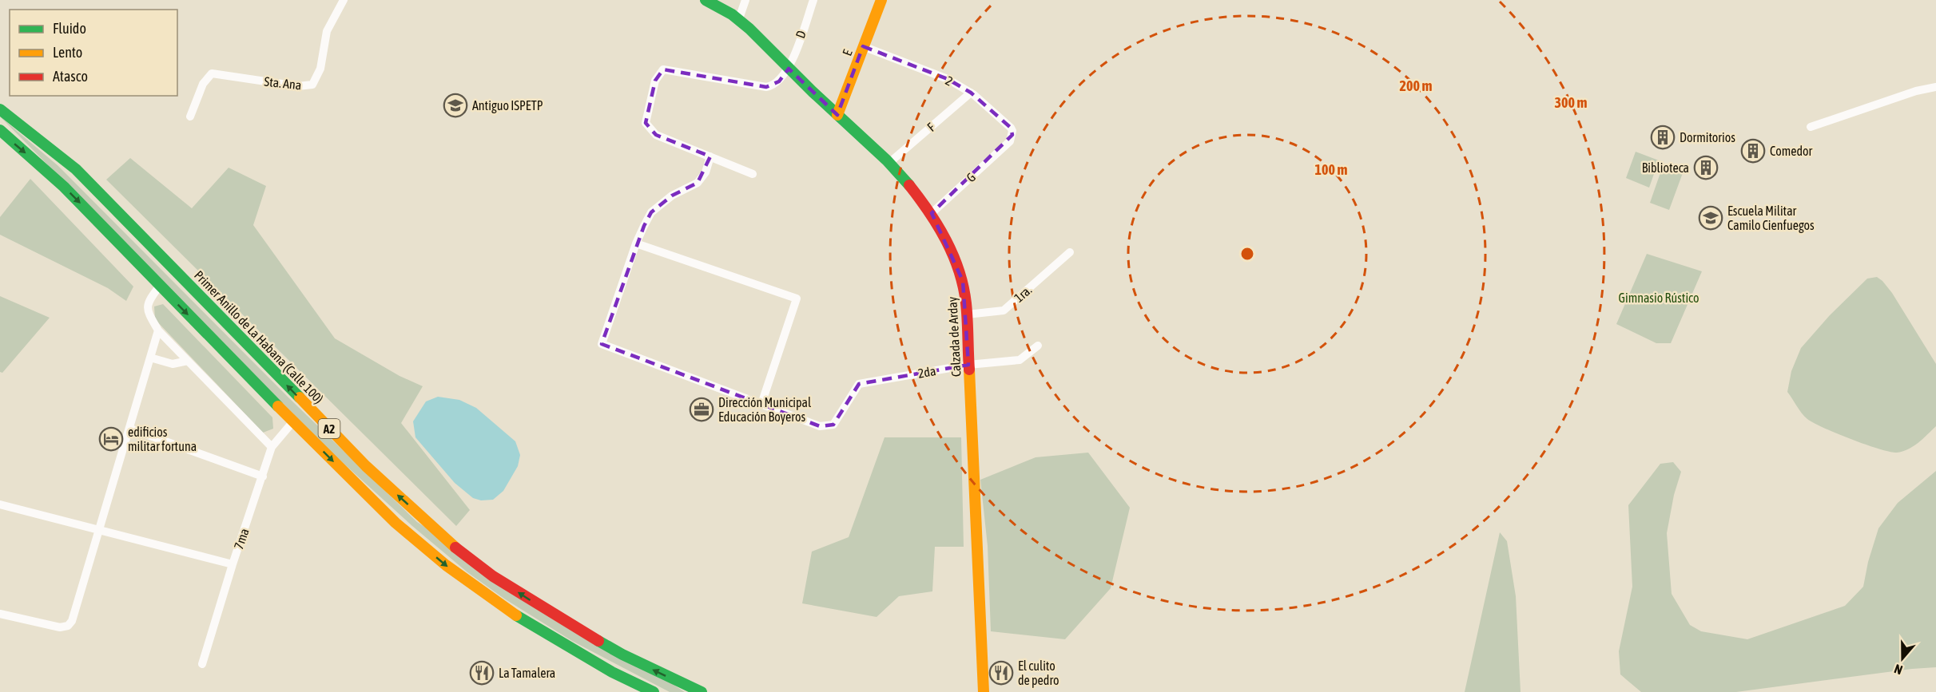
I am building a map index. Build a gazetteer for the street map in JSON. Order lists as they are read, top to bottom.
{
  "streets": {
    "main road": [
      "E",
      "Primer Anillo de La Habana (Calle 100)",
      "Calzada de Arday",
      "A2"
    ],
    "street": [
      "D",
      "2",
      "Sta. Ana",
      "F",
      "G",
      "1ra.",
      "2da",
      "7ma"
    ]
  },
  "crossings": [
    ["D", "Calzada de Arday"],
    ["E", "2"],
    ["E", "Calzada de Arday"],
    ["2", "F"],
    ["2", "G"],
    ["F", "Calzada de Arday"],
    ["G", "Calzada de Arday"],
    ["1ra.", "Calzada de Arday"],
    ["Calzada de Arday", "2da"],
    ["A2", "7ma"]
  ],
  "parks": ["Gimnasio Rústico"],
  "places": {
    "school or university": ["Antiguo ISPETP", "Escuela Militar Camilo Cienfuegos"],
    "building": ["Dormitorios", "Comedor", "Biblioteca"],
    "office": ["Dirección Municipal Educación Boyeros"],
    "hotel": ["edificios militar fortuna"],
    "restaurant": ["La Tamalera", "El culito de pedro"]
  },
  "legend": ["Fluido", "Lento", "Atasco"],
  "north": "bottom",
  "rings": ["200 m", "300 m", "100 m"]
}
